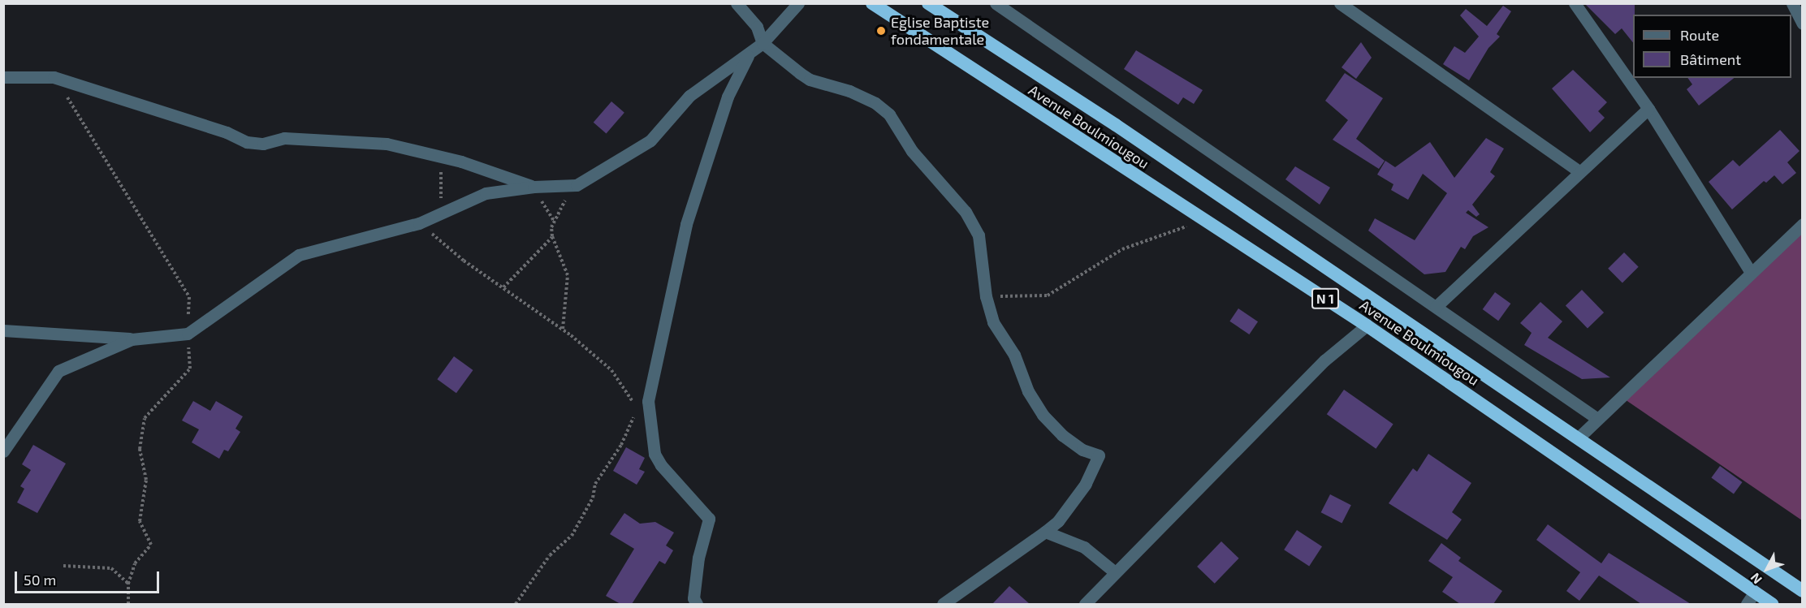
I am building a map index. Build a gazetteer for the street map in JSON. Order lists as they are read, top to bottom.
{
  "streets": {
    "highway": ["Avenue Boulmiougou", "N 1"]
  },
  "places": ["Eglise Baptiste fondamentale"],
  "legend": ["Route", "Bâtiment"],
  "scale_bar": "50 m",
  "north": "bottom left"
}
